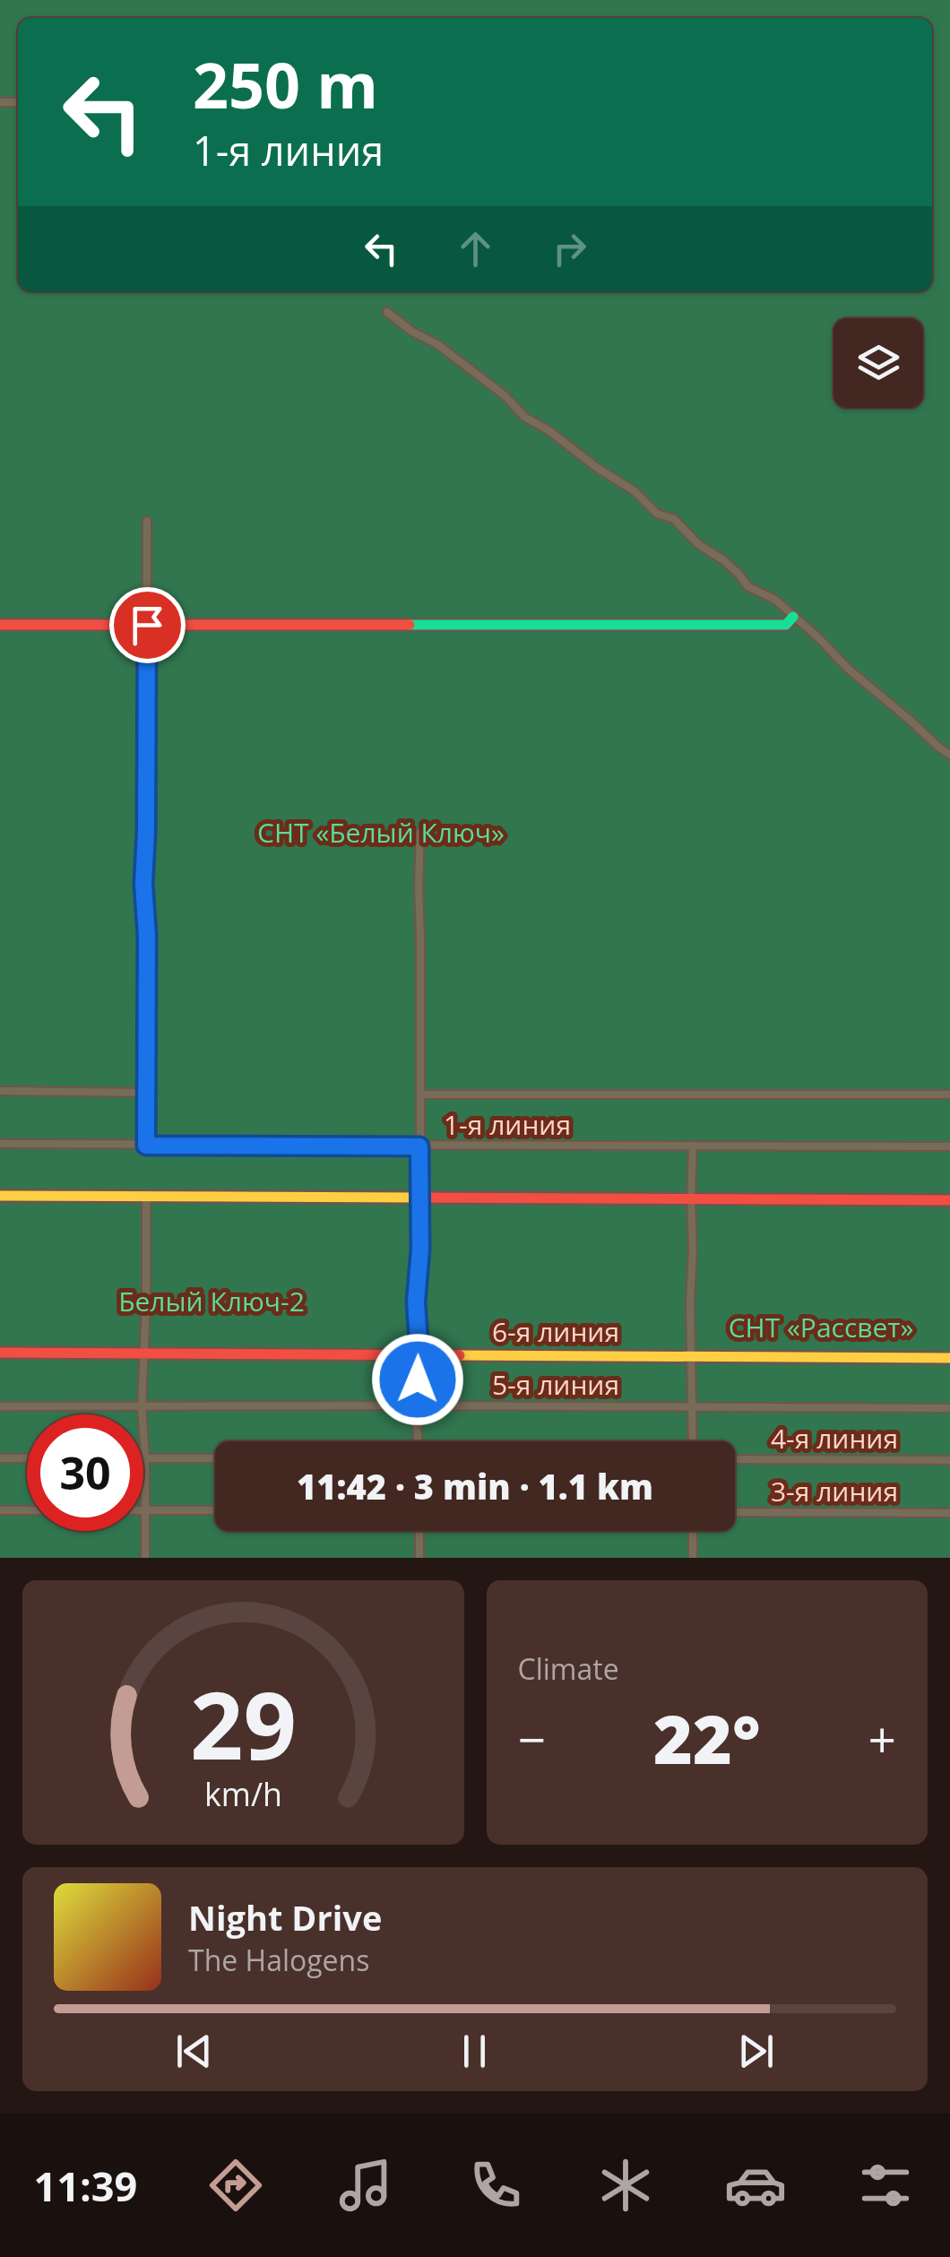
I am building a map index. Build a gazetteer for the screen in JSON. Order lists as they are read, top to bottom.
{
  "streets": {
    "street": [
      "1-я линия",
      "6-я линия",
      "5-я линия",
      "4-я линия",
      "3-я линия"
    ]
  },
  "parks": ["СНТ «Белый Ключ»", "Белый Ключ-2", "СНТ «Рассвет»"],
  "page": {
    "turn": ["250 m", "1-я линия"],
    "limit": "30",
    "trip": "11:42 · 3 min · 1.1 km",
    "tile": "Climate",
    "heat": ["−", "22°", "+"],
    "song": ["Night Drive", "The Halogens"],
    "tabs": "11:39",
    "gauge": ["29", "km/h"]
  }
}
